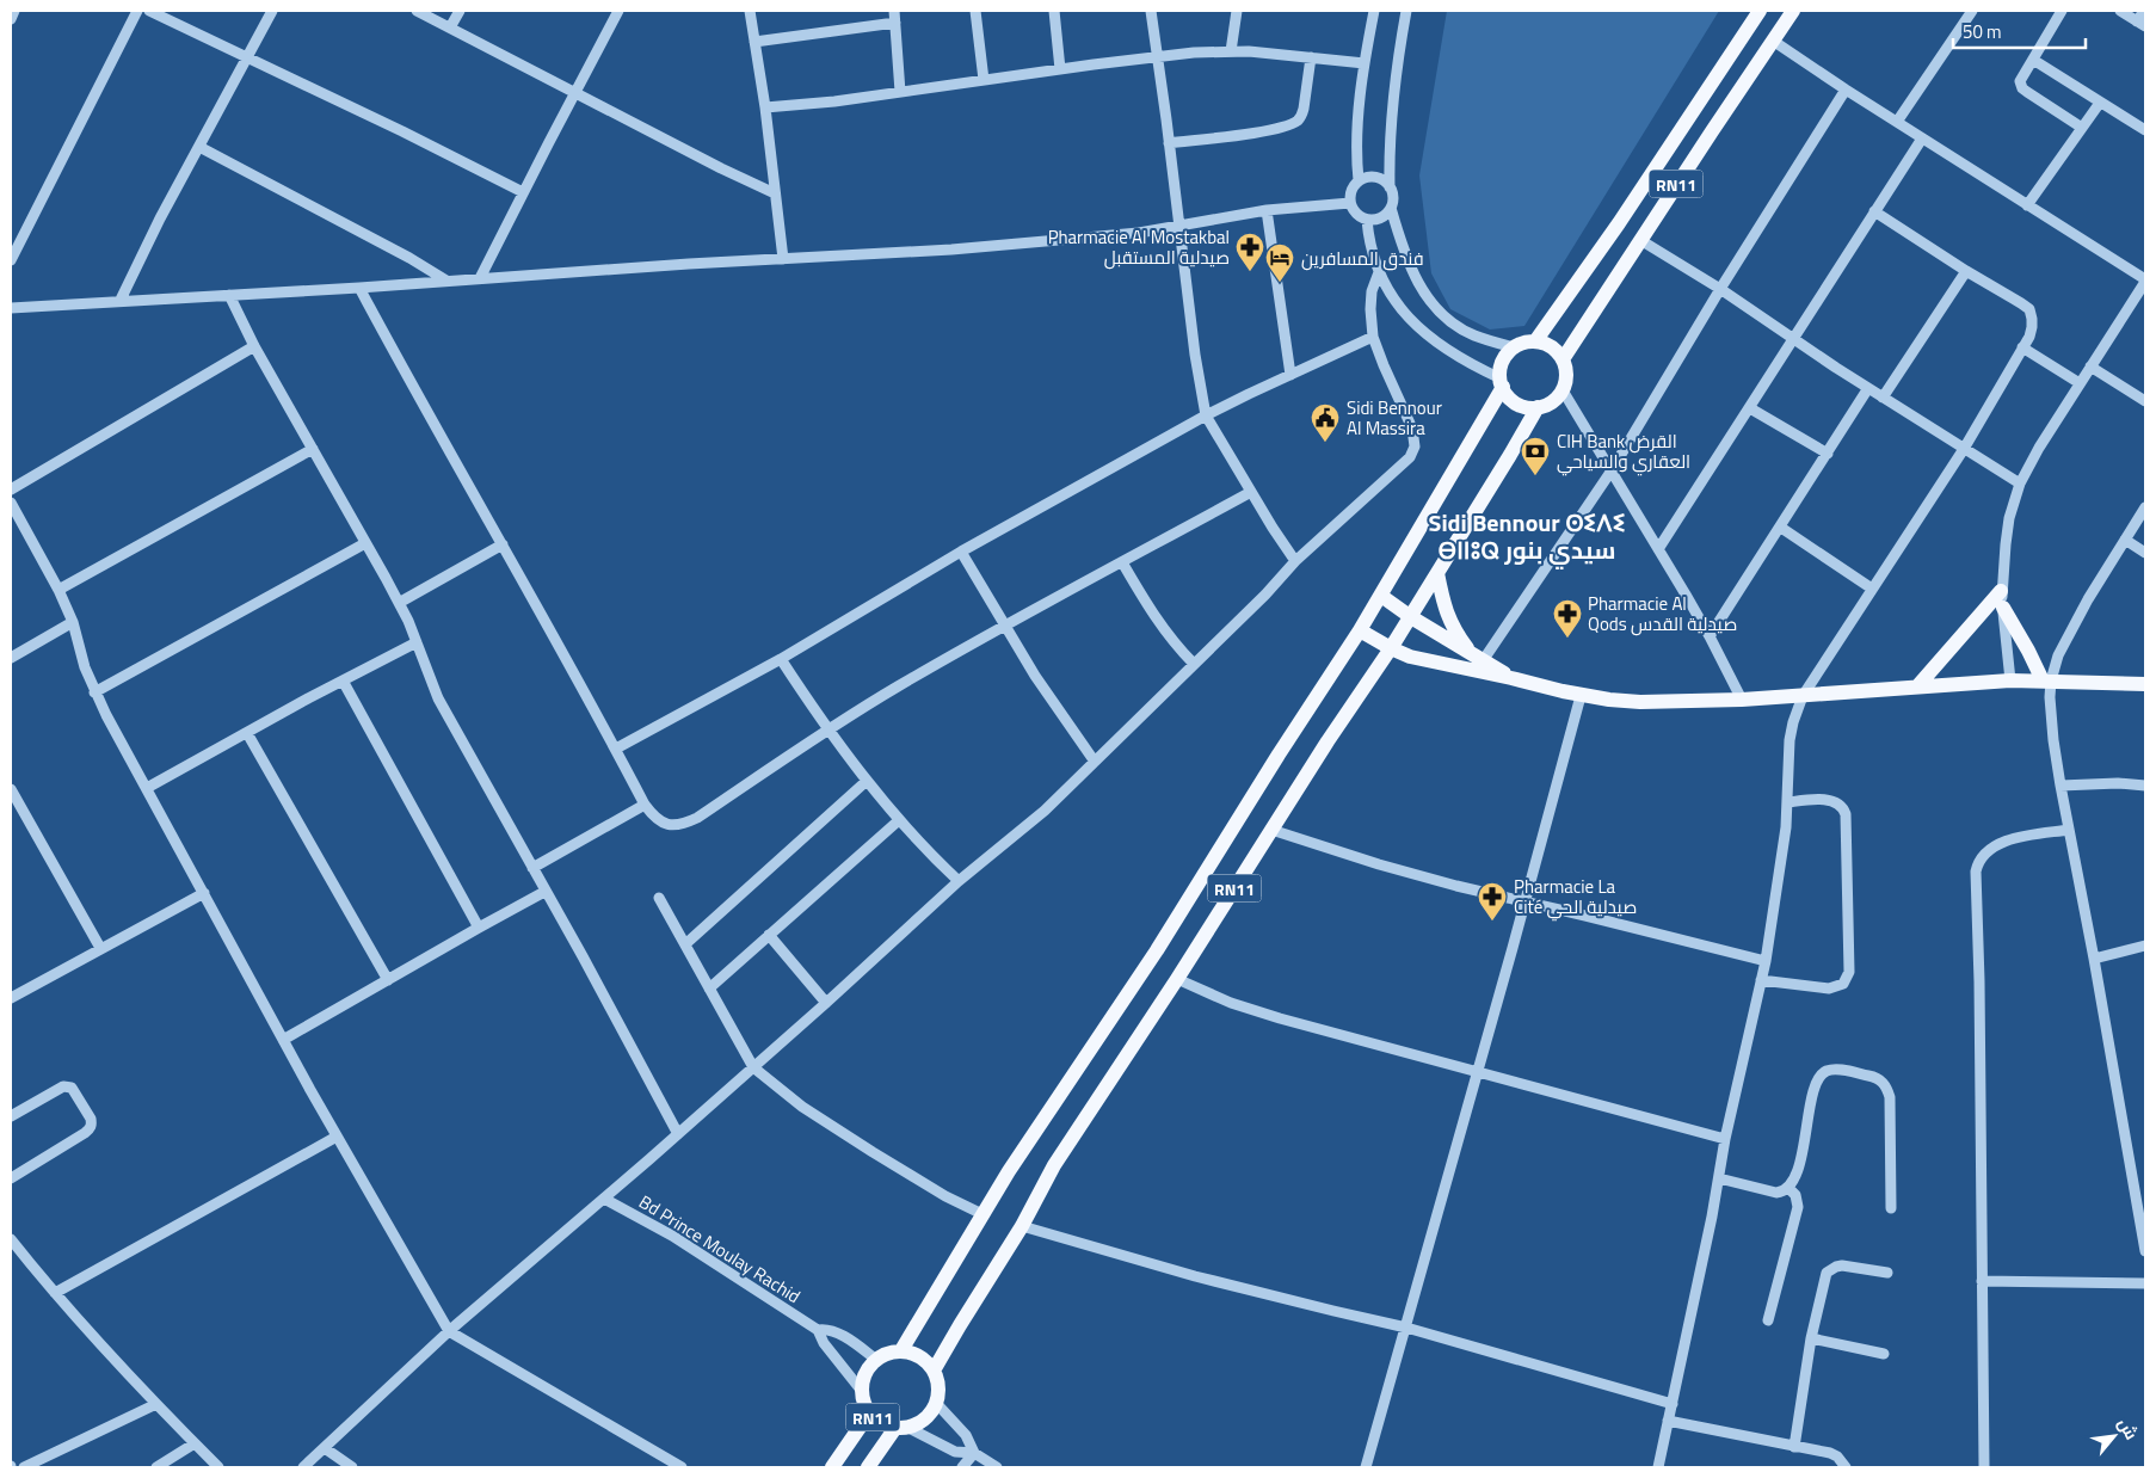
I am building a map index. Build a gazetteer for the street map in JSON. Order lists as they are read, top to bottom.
{
  "streets": {
    "main road": ["RN11"],
    "street": ["Bd Prince Moulay Rachid"]
  },
  "crossings": [
    ["RN11", "Bd Prince Moulay Rachid"]
  ],
  "districts": ["Sidi Bennour ⵙⵉⴷⵉ ⴱⵏⵏⵓⵕ سيدي بنور"],
  "places": {
    "pharmacy": ["Pharmacie Al Mostakbal صيدلية المستقبل", "Pharmacie Al Qods صيدلية القدس", "Pharmacie La Cité صيدلية الحي"],
    "hotel": ["فندق المسافرين"],
    "public building": ["Sidi Bennour Al Massira"],
    "bank": ["CIH Bank القرض العقاري والسياحي"]
  },
  "scale_bar": "50 m",
  "north": "top right"
}
